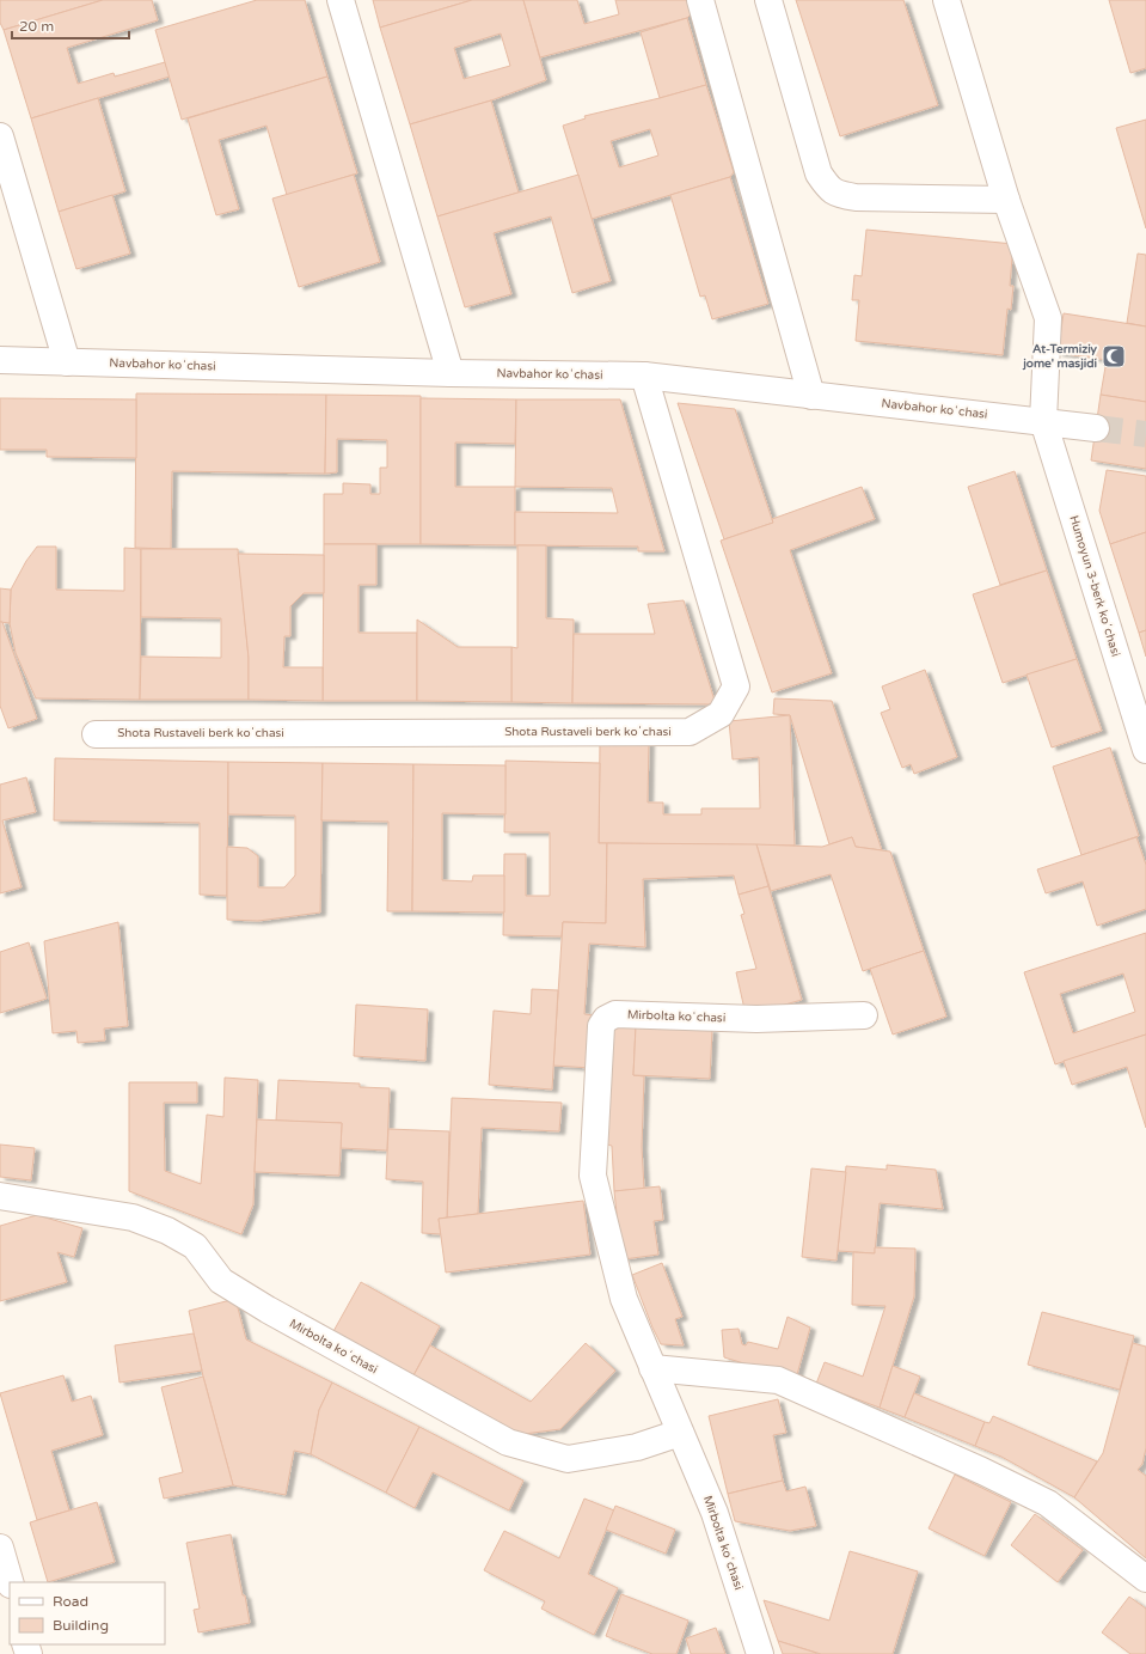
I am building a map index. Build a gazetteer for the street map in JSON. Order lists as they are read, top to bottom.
{
  "streets": {
    "street": [
      "Navbahor koʻchasi",
      "Humoyun 3-berk koʻchasi",
      "Shota Rustaveli berk koʻchasi",
      "Mirbolta koʻchasi"
    ]
  },
  "crossings": [
    ["Navbahor koʻchasi", "Humoyun 3-berk koʻchasi"],
    ["Navbahor koʻchasi", "Shota Rustaveli berk koʻchasi"]
  ],
  "places": {
    "mosque": ["At-Termiziy jome' masjidi"]
  },
  "legend": ["Road", "Building"],
  "scale_bar": "20 m"
}
